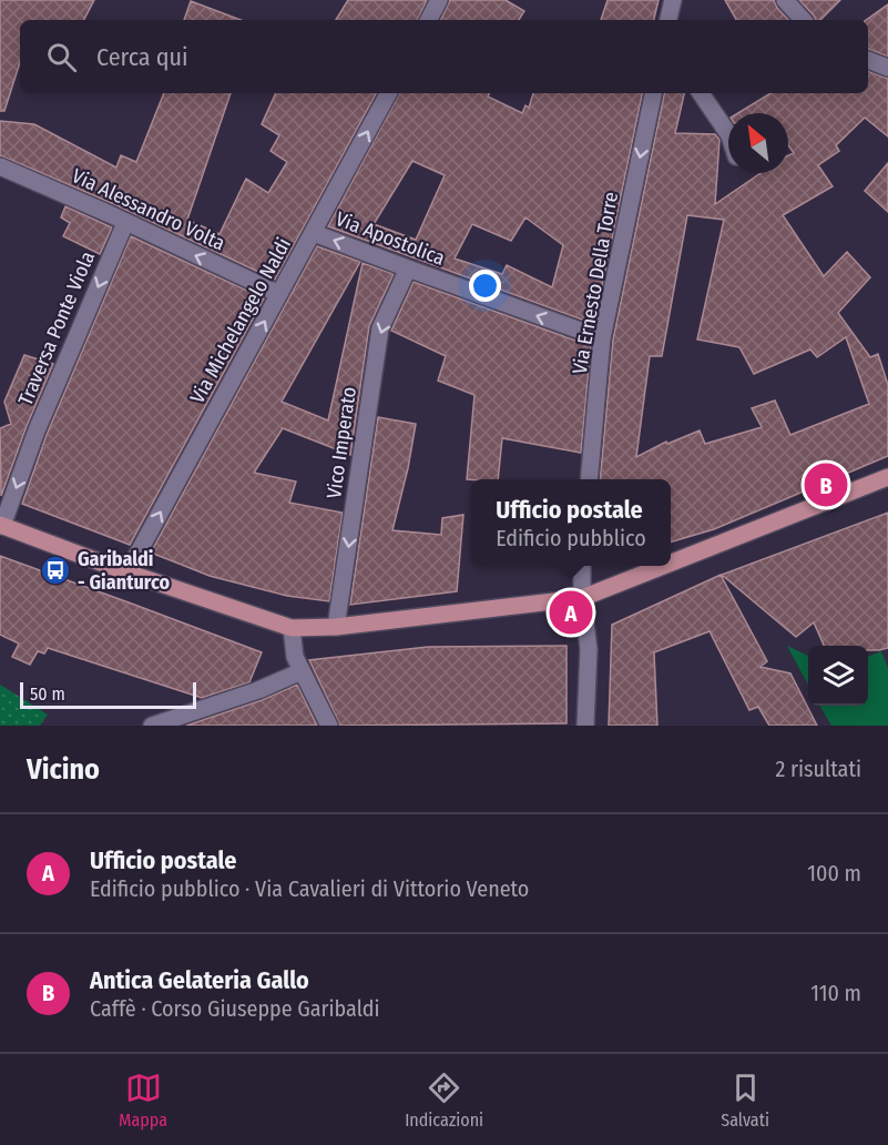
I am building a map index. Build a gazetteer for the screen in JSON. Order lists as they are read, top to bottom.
{
  "streets": {
    "street": [
      "Via Alessandro Volta",
      "Via Apostolica",
      "Via Ernesto Della Torre",
      "Via Michelangelo Naldi",
      "Traversa Ponte Viola",
      "Vico Imperato"
    ]
  },
  "crossings": [
    ["Via Alessandro Volta", "Via Michelangelo Naldi"],
    ["Via Alessandro Volta", "Traversa Ponte Viola"],
    ["Via Apostolica", "Via Ernesto Della Torre"],
    ["Via Apostolica", "Via Michelangelo Naldi"],
    ["Via Apostolica", "Vico Imperato"]
  ],
  "one_way": [
    "Via Alessandro Volta",
    "Via Apostolica",
    "Via Ernesto Della Torre",
    "Via Michelangelo Naldi",
    "Traversa Ponte Viola",
    "Vico Imperato"
  ],
  "places": {
    "bus stop": ["Garibaldi - Gianturco"]
  },
  "scale_bar": "50 m",
  "north": "top left",
  "page": {
    "search": "Cerca qui",
    "pins": ["B", "A"],
    "popup": ["Ufficio postale", "Edificio pubblico"],
    "scale": "50 m",
    "heading": ["Vicino", "2 risultati"],
    "list": [
      {
        "mark": "A",
        "name": "Ufficio postale",
        "note": "Edificio pubblico · Via Cavalieri di Vittorio Veneto",
        "value": "100 m"
      },
      {
        "mark": "B",
        "name": "Antica Gelateria Gallo",
        "note": "Caffè · Corso Giuseppe Garibaldi",
        "value": "110 m"
      }
    ],
    "nav": ["Mappa", "Indicazioni", "Salvati"]
  }
}
